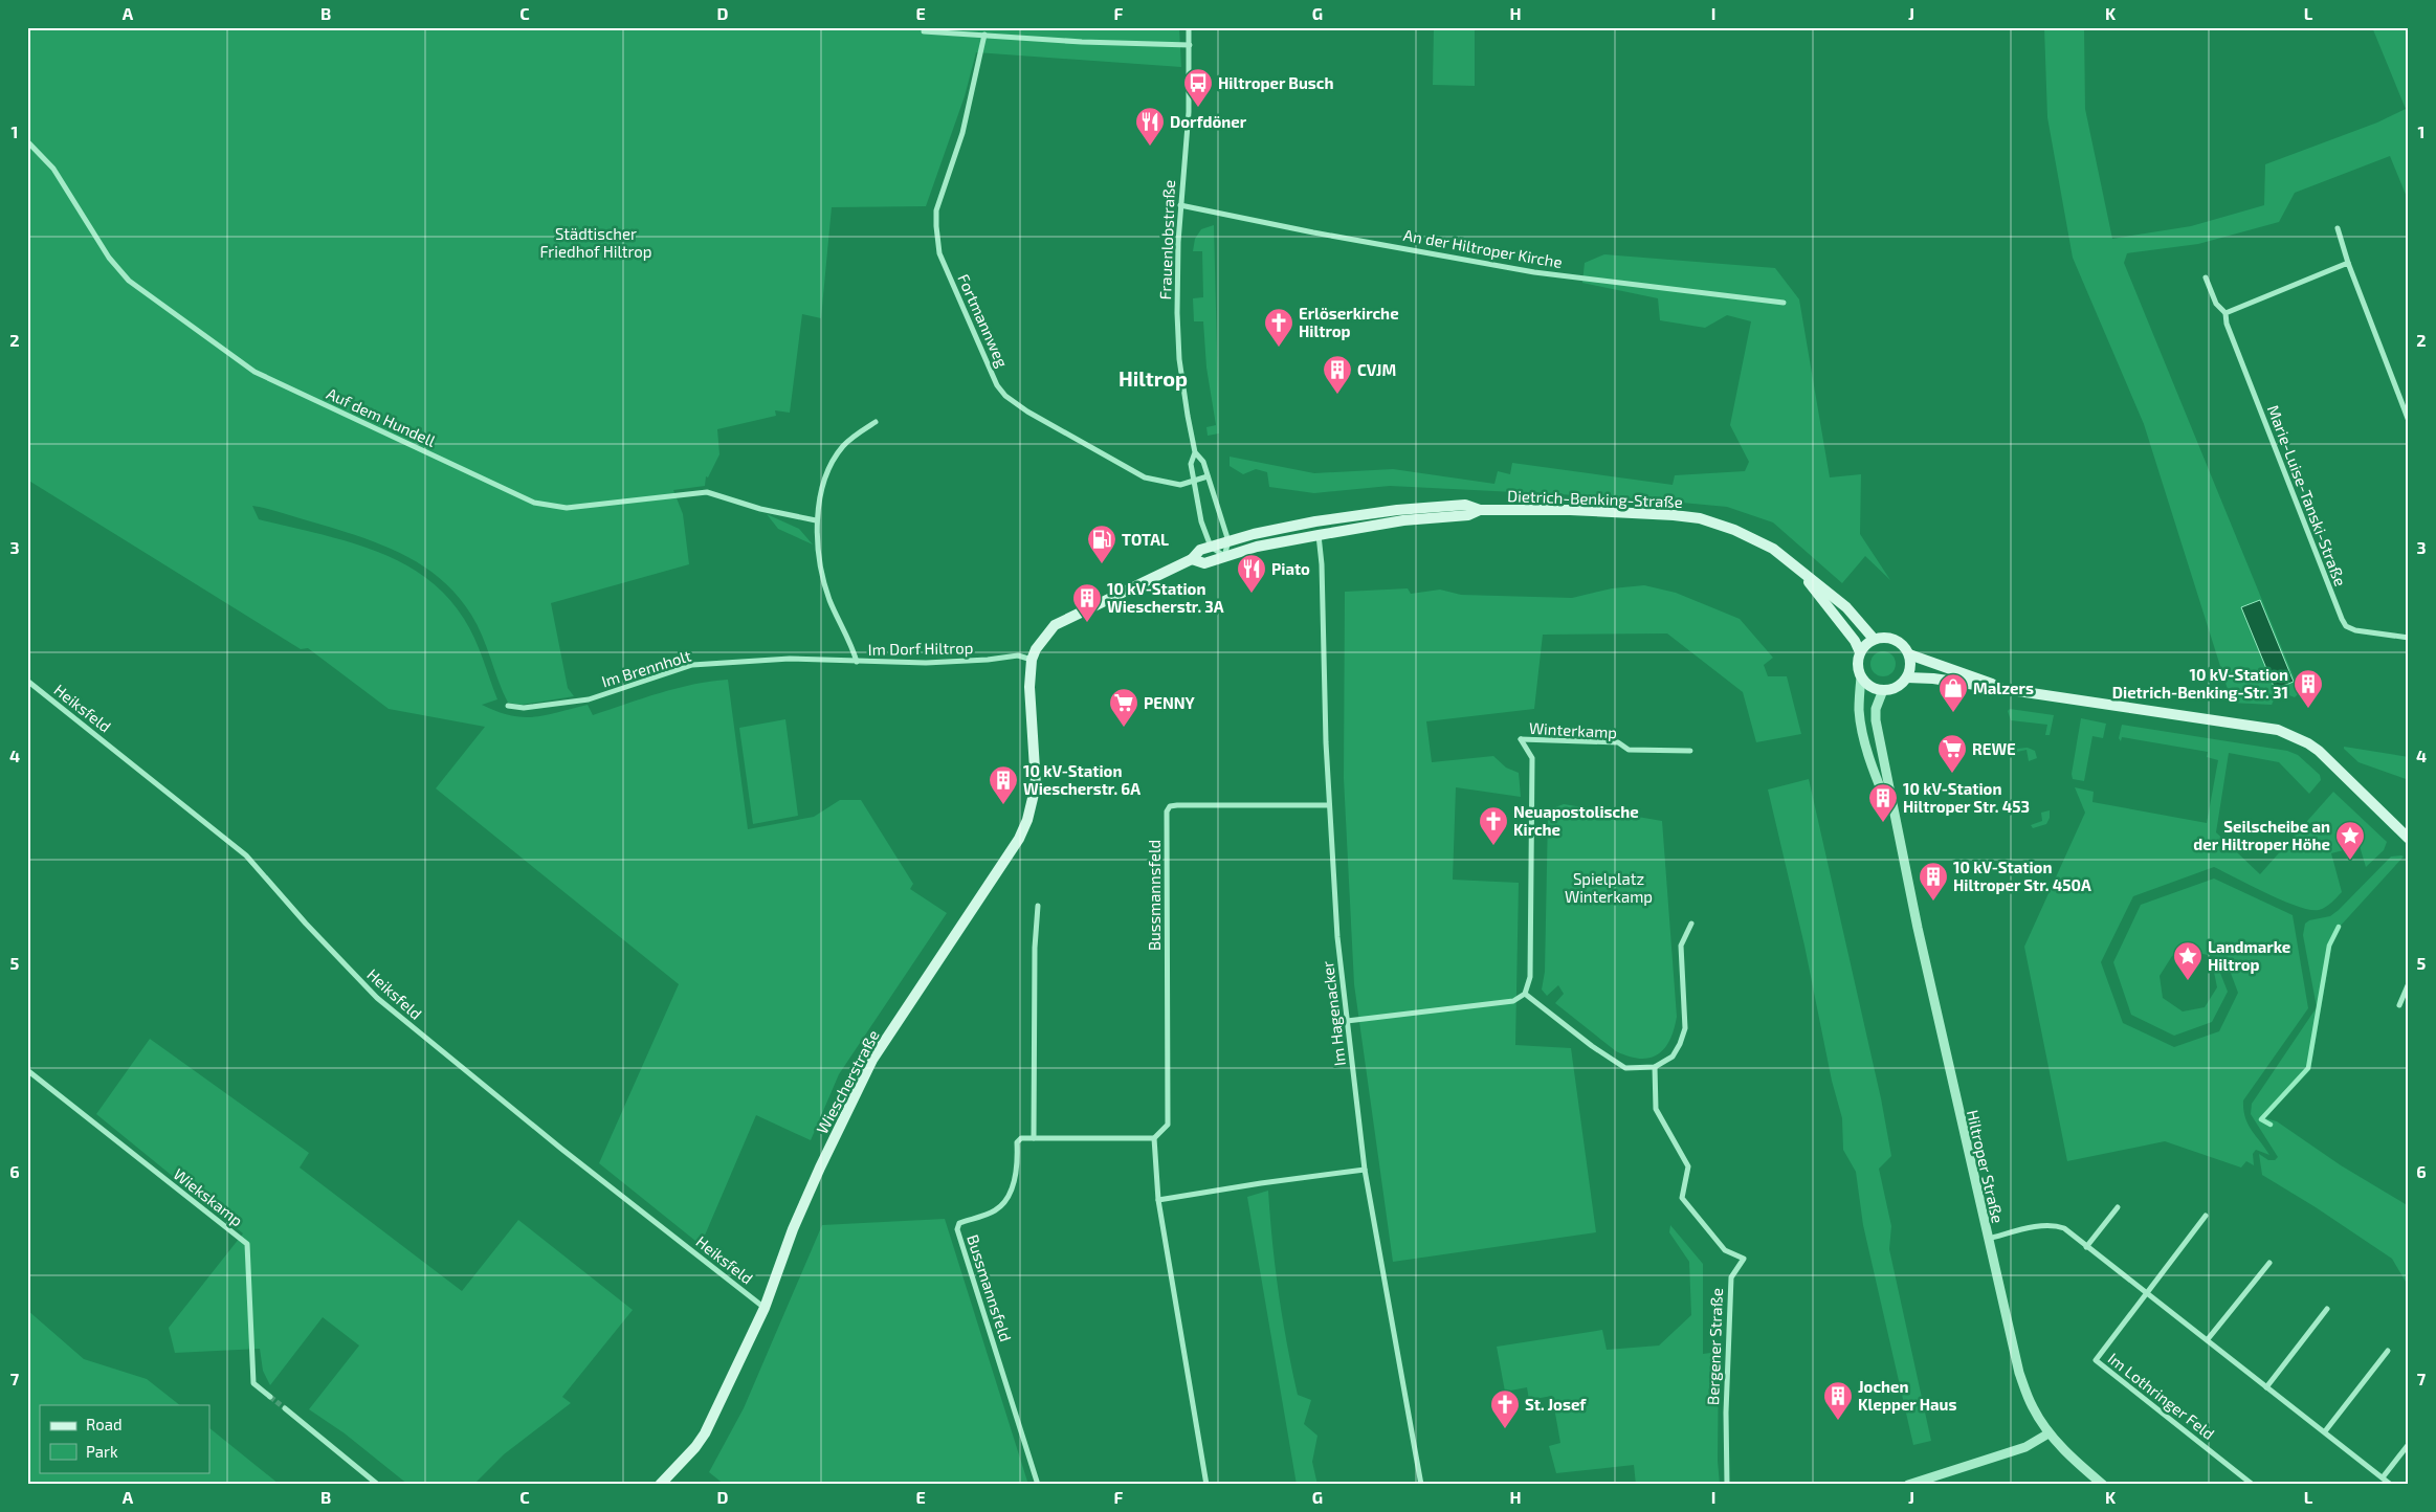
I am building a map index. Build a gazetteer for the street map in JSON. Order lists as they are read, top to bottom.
{
  "streets": {
    "main road": ["Dietrich-Benking-Straße", "Wiescherstraße"],
    "street": [
      "Frauenlobstraße",
      "An der Hiltroper Kirche",
      "Fortmannweg",
      "Auf dem Hundell",
      "Marie-Luise-Tanski-Straße",
      "Im Dorf Hiltrop",
      "Im Brennholt",
      "Heiksfeld",
      "Winterkamp",
      "Bussmannsfeld",
      "Im Hagenacker",
      "Hiltroper Straße",
      "Wiekskamp",
      "Bergener Straße",
      "Im Lothringer Feld"
    ]
  },
  "crossings": [
    ["Frauenlobstraße", "An der Hiltroper Kirche"],
    ["Frauenlobstraße", "Fortmannweg"],
    ["Frauenlobstraße", "Dietrich-Benking-Straße"],
    ["Auf dem Hundell", "Im Dorf Hiltrop"],
    ["Dietrich-Benking-Straße", "Im Dorf Hiltrop"],
    ["Dietrich-Benking-Straße", "Im Hagenacker"],
    ["Dietrich-Benking-Straße", "Wiescherstraße"],
    ["Dietrich-Benking-Straße", "Hiltroper Straße"],
    ["Im Dorf Hiltrop", "Im Brennholt"],
    ["Im Dorf Hiltrop", "Wiescherstraße"],
    ["Heiksfeld", "Wiescherstraße"],
    ["Bussmannsfeld", "Im Hagenacker"]
  ],
  "districts": ["Hiltrop"],
  "parks": ["Städtischer Friedhof Hiltrop", "Spielplatz Winterkamp"],
  "places": {
    "bus stop": ["Hiltroper Busch"],
    "restaurant": ["Dorfdöner", "Piato"],
    "church": ["Erlöserkirche Hiltrop", "Neuapostolische Kirche", "St. Josef"],
    "building": [
      "CVJM",
      "10 kV-Station Wiescherstr. 3A",
      "10 kV-Station Dietrich-Benking-Str. 31",
      "10 kV-Station Wiescherstr. 6A",
      "10 kV-Station Hiltroper Str. 453",
      "10 kV-Station Hiltroper Str. 450A",
      "Jochen Klepper Haus"
    ],
    "fuel station": ["TOTAL"],
    "shop": ["Malzers"],
    "supermarket": ["PENNY", "REWE"],
    "place": ["Seilscheibe an der Hiltroper Höhe", "Landmarke Hiltrop"]
  },
  "legend": ["Road", "Park"],
  "grid": {
    "columns": [
      "A",
      "B",
      "C",
      "D",
      "E",
      "F",
      "G",
      "H",
      "I",
      "J",
      "K",
      "L"
    ],
    "rows": [
      "1",
      "2",
      "3",
      "4",
      "5",
      "6",
      "7"
    ]
  }
}
